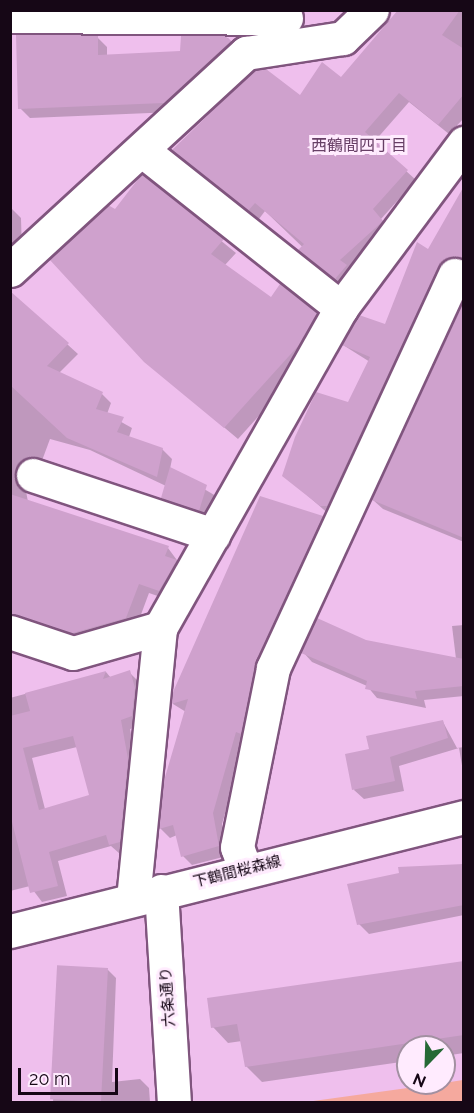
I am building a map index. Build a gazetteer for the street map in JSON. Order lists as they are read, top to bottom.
{
  "streets": {
    "street": ["下鶴間桜森線", "六条通り"]
  },
  "crossings": [
    ["下鶴間桜森線", "六条通り"]
  ],
  "districts": ["西鶴間四丁目"],
  "scale_bar": "20 m",
  "north": "bottom left"
}
